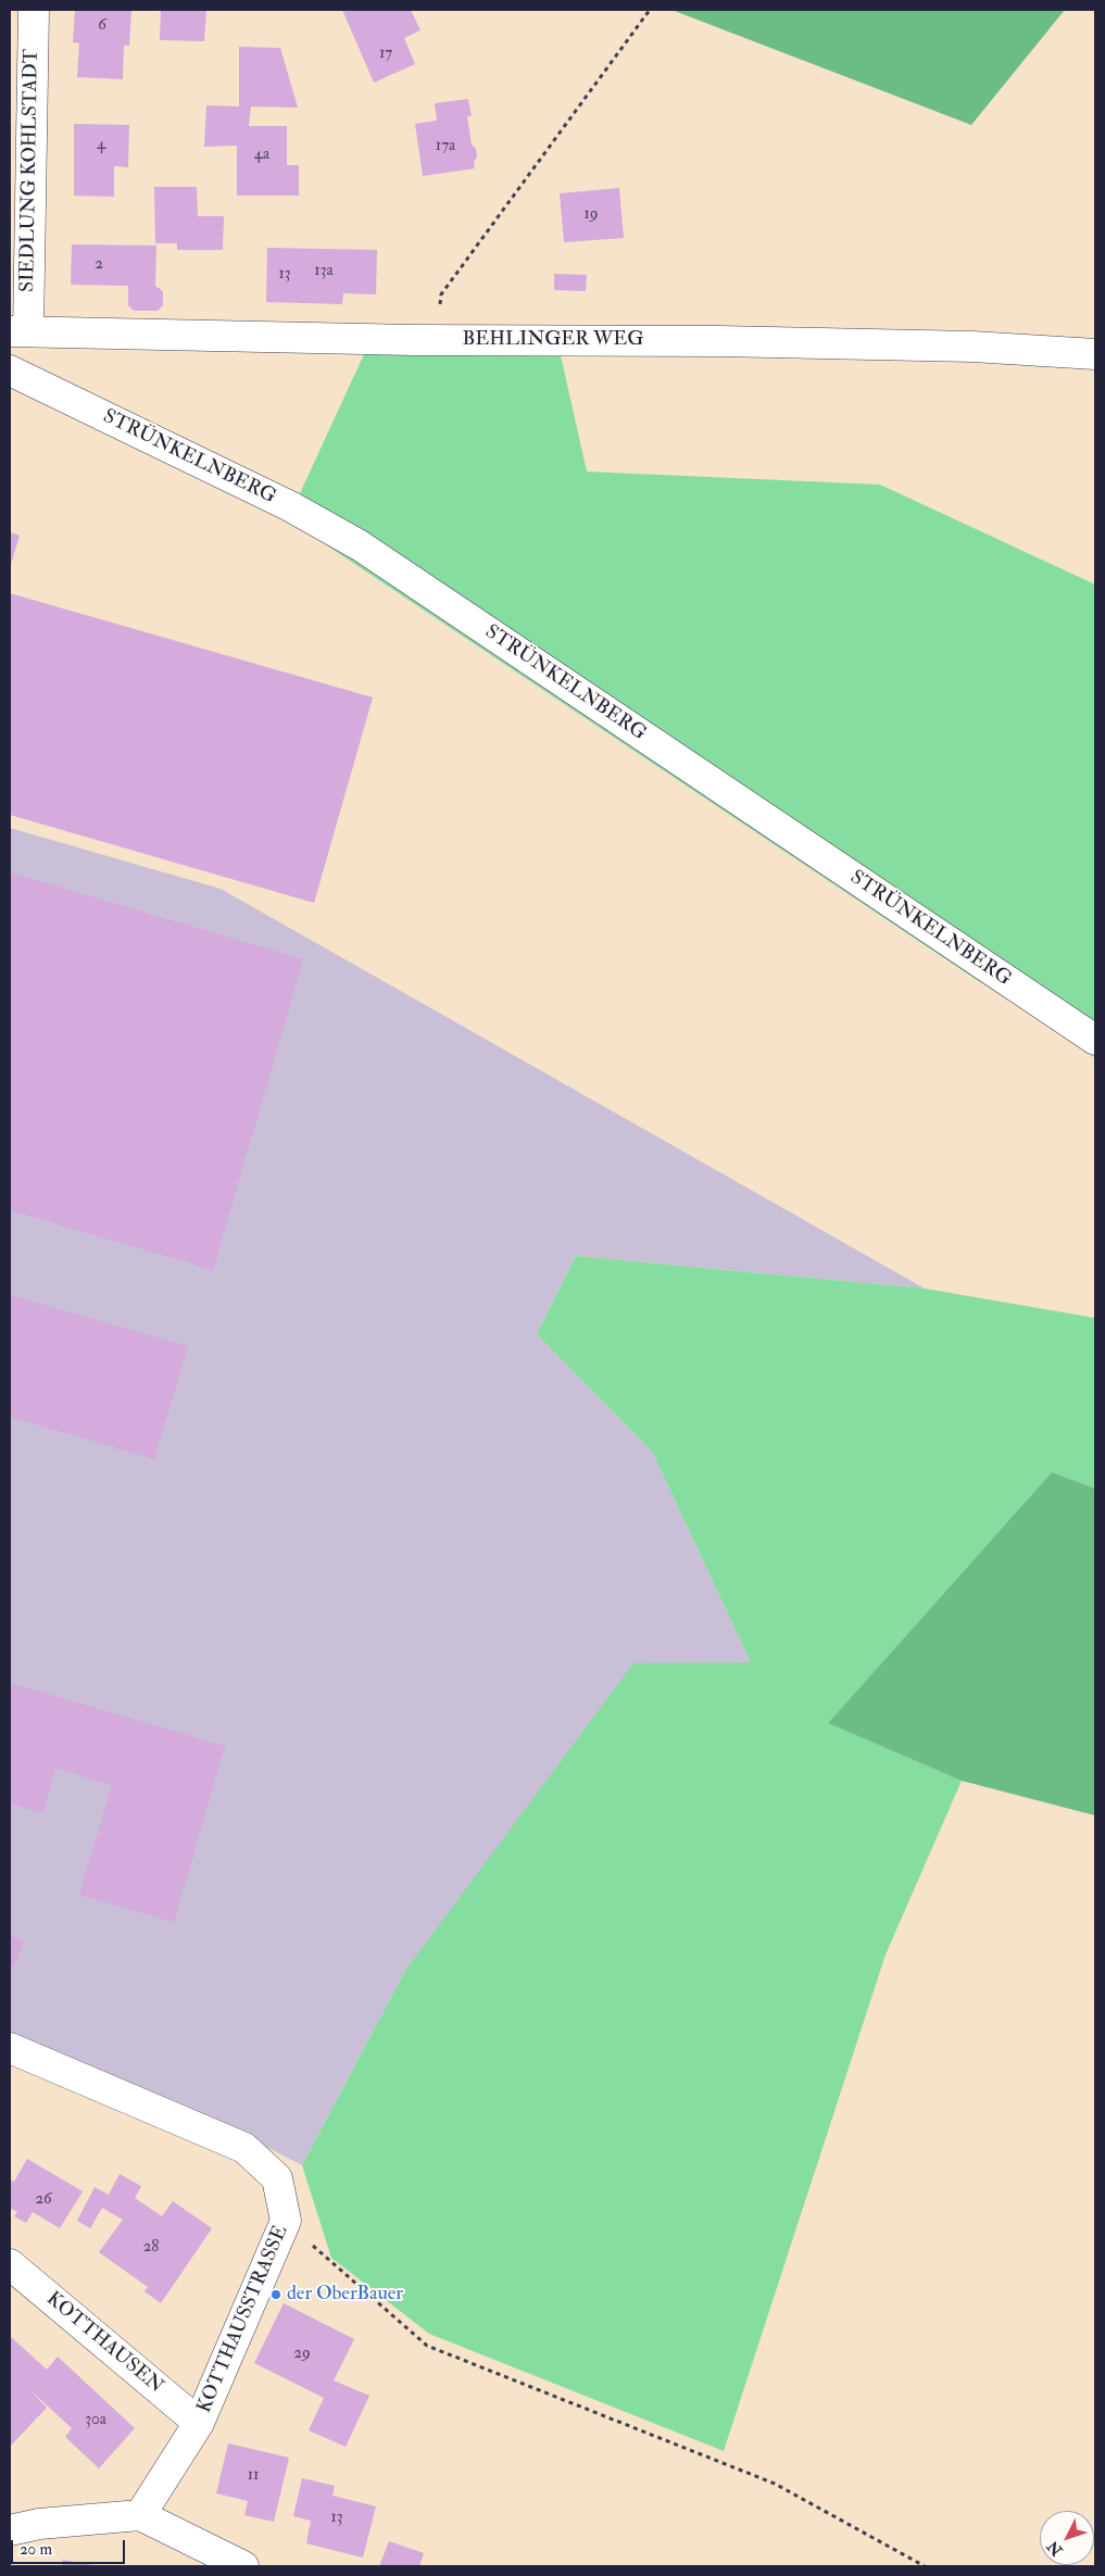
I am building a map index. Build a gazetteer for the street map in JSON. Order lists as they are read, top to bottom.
{
  "streets": {
    "street": [
      "SIEDLUNG KOHLSTADT",
      "BEHLINGER WEG",
      "STRÜNKELNBERG",
      "KOTTHAUSSTRASSE",
      "KOTTHAUSEN"
    ]
  },
  "crossings": [
    ["SIEDLUNG KOHLSTADT", "BEHLINGER WEG"],
    ["KOTTHAUSSTRASSE", "KOTTHAUSEN"]
  ],
  "places": ["der OberBauer"],
  "house_numbers": [
    "6",
    "17",
    "4",
    "17a",
    "4a",
    "19",
    "2",
    "13a",
    "13",
    "26",
    "28",
    "29",
    "30a",
    "11",
    "13"
  ],
  "scale_bar": "20 m",
  "north": "bottom left"
}
